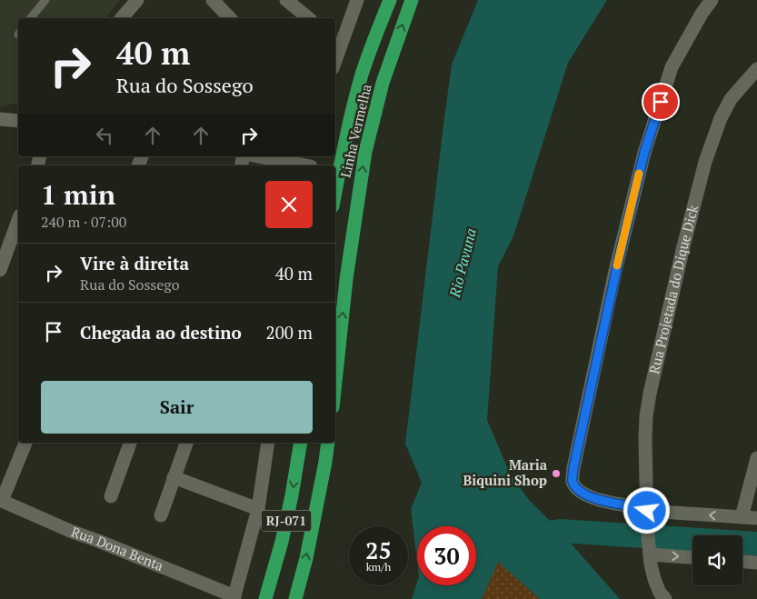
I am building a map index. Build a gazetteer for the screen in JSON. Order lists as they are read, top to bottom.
{
  "streets": {
    "highway": ["Linha Vermelha", "RJ-071"],
    "street": ["Rua Projetada do Dique Dick", "Rua Dona Benta"]
  },
  "water": ["Rio Pavuna"],
  "places": ["Maria Biquini Shop"],
  "page": {
    "turn": ["40 m", "Rua do Sossego"],
    "heading": ["1 min", "240 m · 07:00"],
    "list": [
      {
        "name": "Vire à direita",
        "note": "Rua do Sossego",
        "value": "40 m"
      },
      {
        "name": "Chegada ao destino",
        "value": "200 m"
      }
    ],
    "buttons": "Sair",
    "speed": "25 km/h",
    "limit": "30"
  }
}
